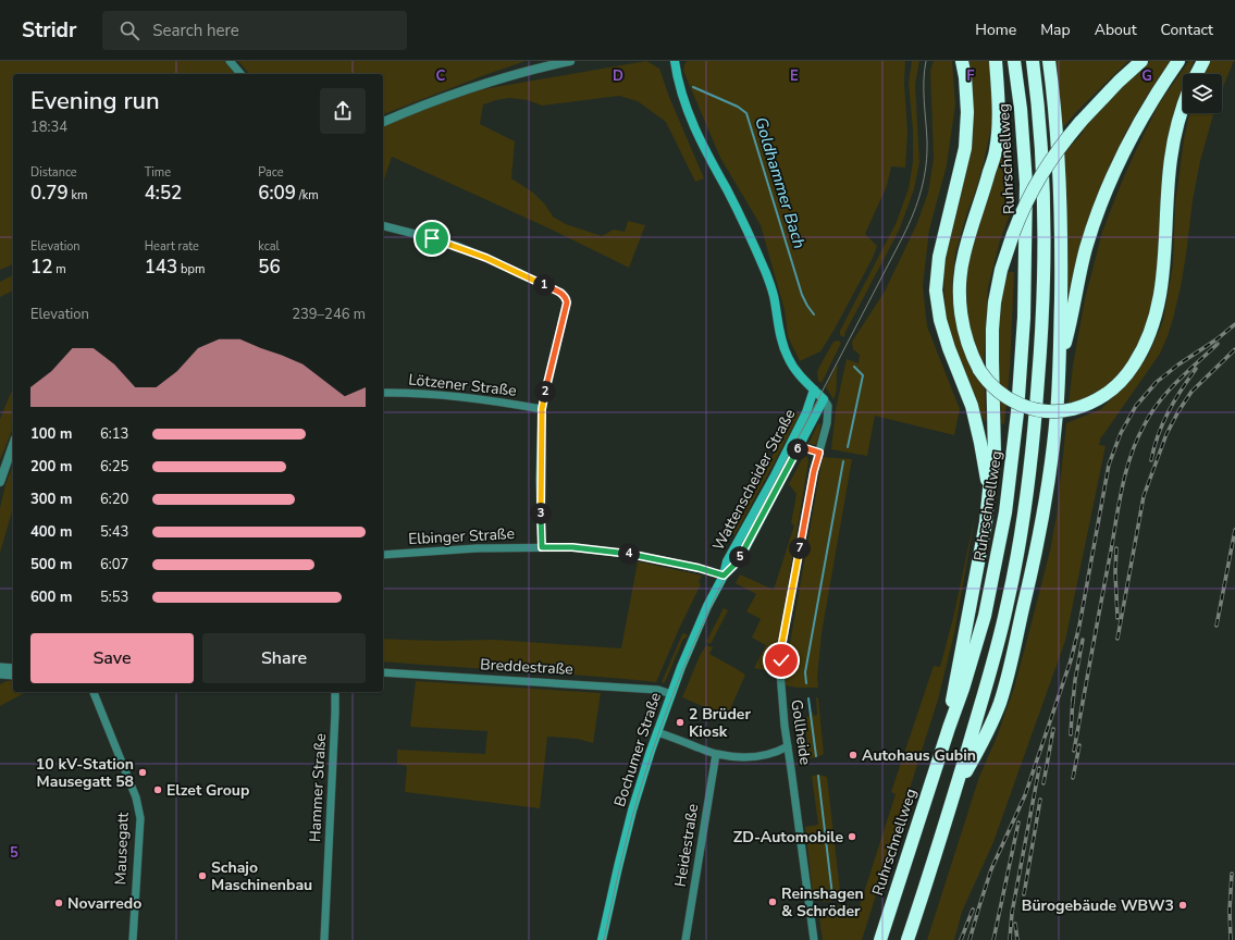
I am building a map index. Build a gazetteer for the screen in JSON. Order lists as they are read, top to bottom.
{
  "streets": {
    "highway": ["Ruhrschnellweg"],
    "main road": ["Wattenscheider Straße", "Bochumer Straße"],
    "street": [
      "Lötzener Straße",
      "Elbinger Straße",
      "Breddestraße",
      "Gollheide",
      "Hammer Straße",
      "Heidestraße",
      "Mausegatt"
    ]
  },
  "crossings": [
    ["Wattenscheider Straße", "Elbinger Straße"],
    ["Wattenscheider Straße", "Gollheide"],
    ["Wattenscheider Straße", "Bochumer Straße"],
    ["Elbinger Straße", "Bochumer Straße"],
    ["Breddestraße", "Bochumer Straße"]
  ],
  "water": ["Goldhammer Bach"],
  "places": [
    "2 Brüder Kiosk",
    "Autohaus Gubin",
    "10 kV-Station Mausegatt 58",
    "Elzet Group",
    "ZD-Automobile",
    "Schajo Maschinenbau",
    "Reinshagen & Schröder",
    "Novarredo",
    "Bürogebäude WBW3"
  ],
  "page": {
    "header": "Stridr",
    "search": "Search here",
    "nav": [
      "Home",
      "Map",
      "About",
      "Contact"
    ],
    "heading": ["Evening run", "18:34"],
    "stats": [
      ["Distance", "0.79 km"],
      ["Time", "4:52"],
      ["Pace", "6:09 /km"],
      ["Elevation", "12 m"],
      ["Heart rate", "143 bpm"],
      ["kcal", "56"]
    ],
    "pins": [
      "1",
      "2",
      "6",
      "3",
      "7",
      "4",
      "5"
    ],
    "chart": ["Elevation", "239–246 m"],
    "list": [
      {
        "name": "100 m",
        "note": "6:13"
      },
      {
        "name": "200 m",
        "note": "6:25"
      },
      {
        "name": "300 m",
        "note": "6:20"
      },
      {
        "name": "400 m",
        "note": "5:43"
      },
      {
        "name": "500 m",
        "note": "6:07"
      },
      {
        "name": "600 m",
        "note": "5:53"
      }
    ],
    "buttons": ["Save", "Share"]
  },
  "grid": {
    "columns": [
      "C",
      "D",
      "E",
      "F",
      "G"
    ],
    "rows": ["5"]
  }
}
